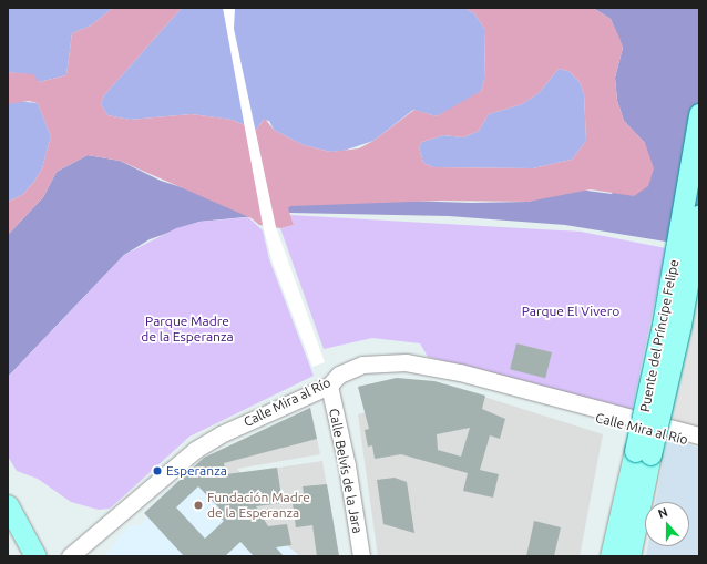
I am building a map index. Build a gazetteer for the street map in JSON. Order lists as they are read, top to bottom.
{
  "streets": {
    "main road": ["Puente del Príncipe Felipe"],
    "street": ["Calle Mira al Río", "Calle Belvís de la Jara"]
  },
  "crossings": [
    ["Calle Mira al Río", "Calle Belvís de la Jara"]
  ],
  "parks": ["Parque El Vivero", "Parque Madre de la Esperanza"],
  "places": ["Esperanza", "Fundación Madre de la Esperanza"],
  "north": "top"
}
